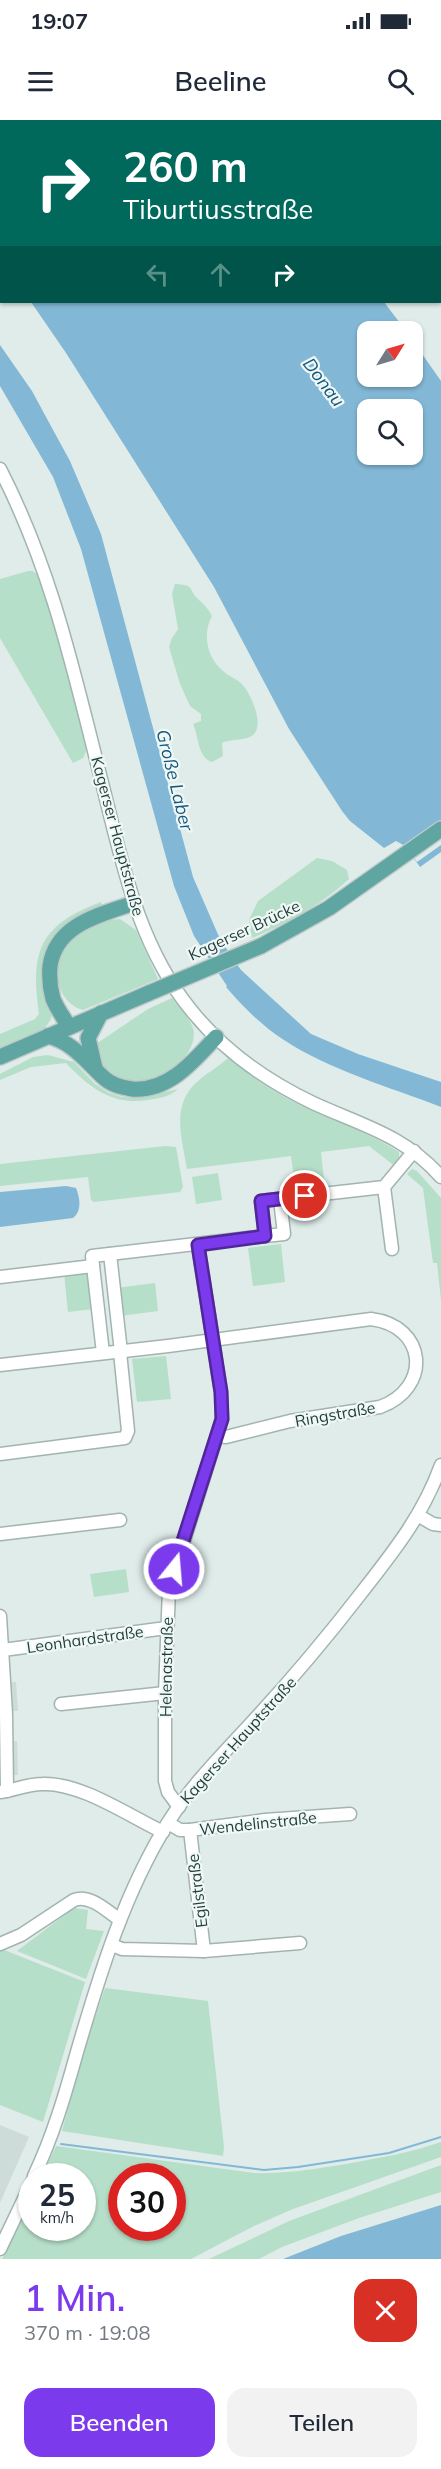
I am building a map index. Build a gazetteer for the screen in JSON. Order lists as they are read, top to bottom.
{
  "streets": {
    "main road": ["Kagerser Brücke"],
    "street": [
      "Kagerser Hauptstraße",
      "Ringstraße",
      "Leonhardstraße",
      "Helenastraße",
      "Wendelinstraße",
      "Egilstraße"
    ]
  },
  "crossings": [
    ["Kagerser Hauptstraße", "Helenastraße"],
    ["Kagerser Hauptstraße", "Wendelinstraße"],
    ["Kagerser Hauptstraße", "Egilstraße"],
    ["Ringstraße", "Helenastraße"],
    ["Leonhardstraße", "Helenastraße"],
    ["Wendelinstraße", "Egilstraße"]
  ],
  "water": ["Donau", "Große Laber"],
  "north": "top right",
  "page": {
    "status": "19:07",
    "header": "Beeline",
    "turn": ["260 m", "Tiburtiusstraße"],
    "speed": "25 km/h",
    "limit": "30",
    "heading": ["1 Min.", "370 m · 19:08"],
    "buttons": ["Beenden", "Teilen"]
  }
}
